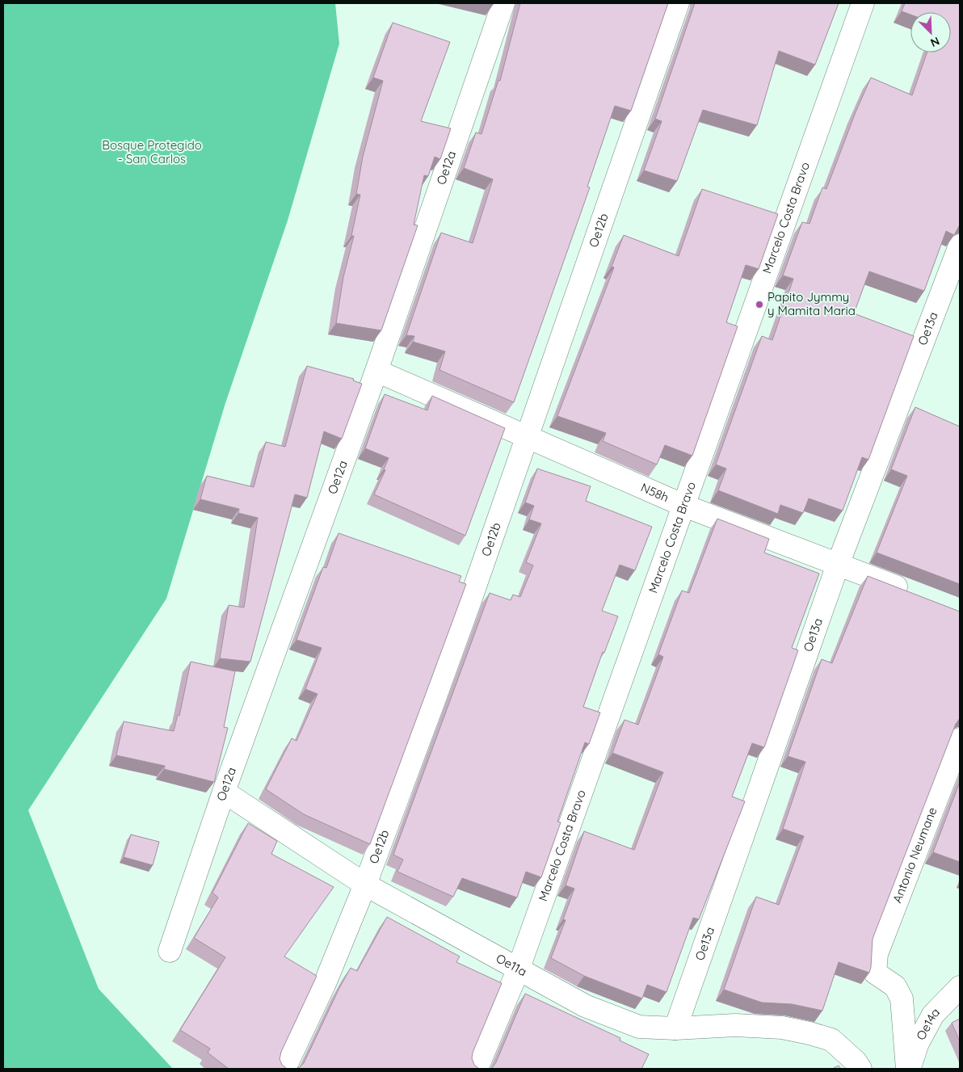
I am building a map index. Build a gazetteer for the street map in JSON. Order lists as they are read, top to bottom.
{
  "streets": {
    "street": [
      "Oe12a",
      "Marcelo Costa Bravo",
      "Oe12b",
      "Oe13a",
      "N58h",
      "Antonio Neumane",
      "Oe11a",
      "Oe14a"
    ]
  },
  "crossings": [
    ["Oe12a", "N58h"],
    ["Oe12a", "Oe11a"],
    ["Marcelo Costa Bravo", "N58h"],
    ["Marcelo Costa Bravo", "Oe11a"],
    ["Oe12b", "N58h"],
    ["Oe12b", "Oe11a"],
    ["Oe13a", "N58h"],
    ["Oe13a", "Oe11a"],
    ["Antonio Neumane", "Oe14a"]
  ],
  "parks": ["Bosque Protegido - San Carlos"],
  "places": ["Papito Jymmy y Mamita Maria"],
  "north": "bottom right"
}
